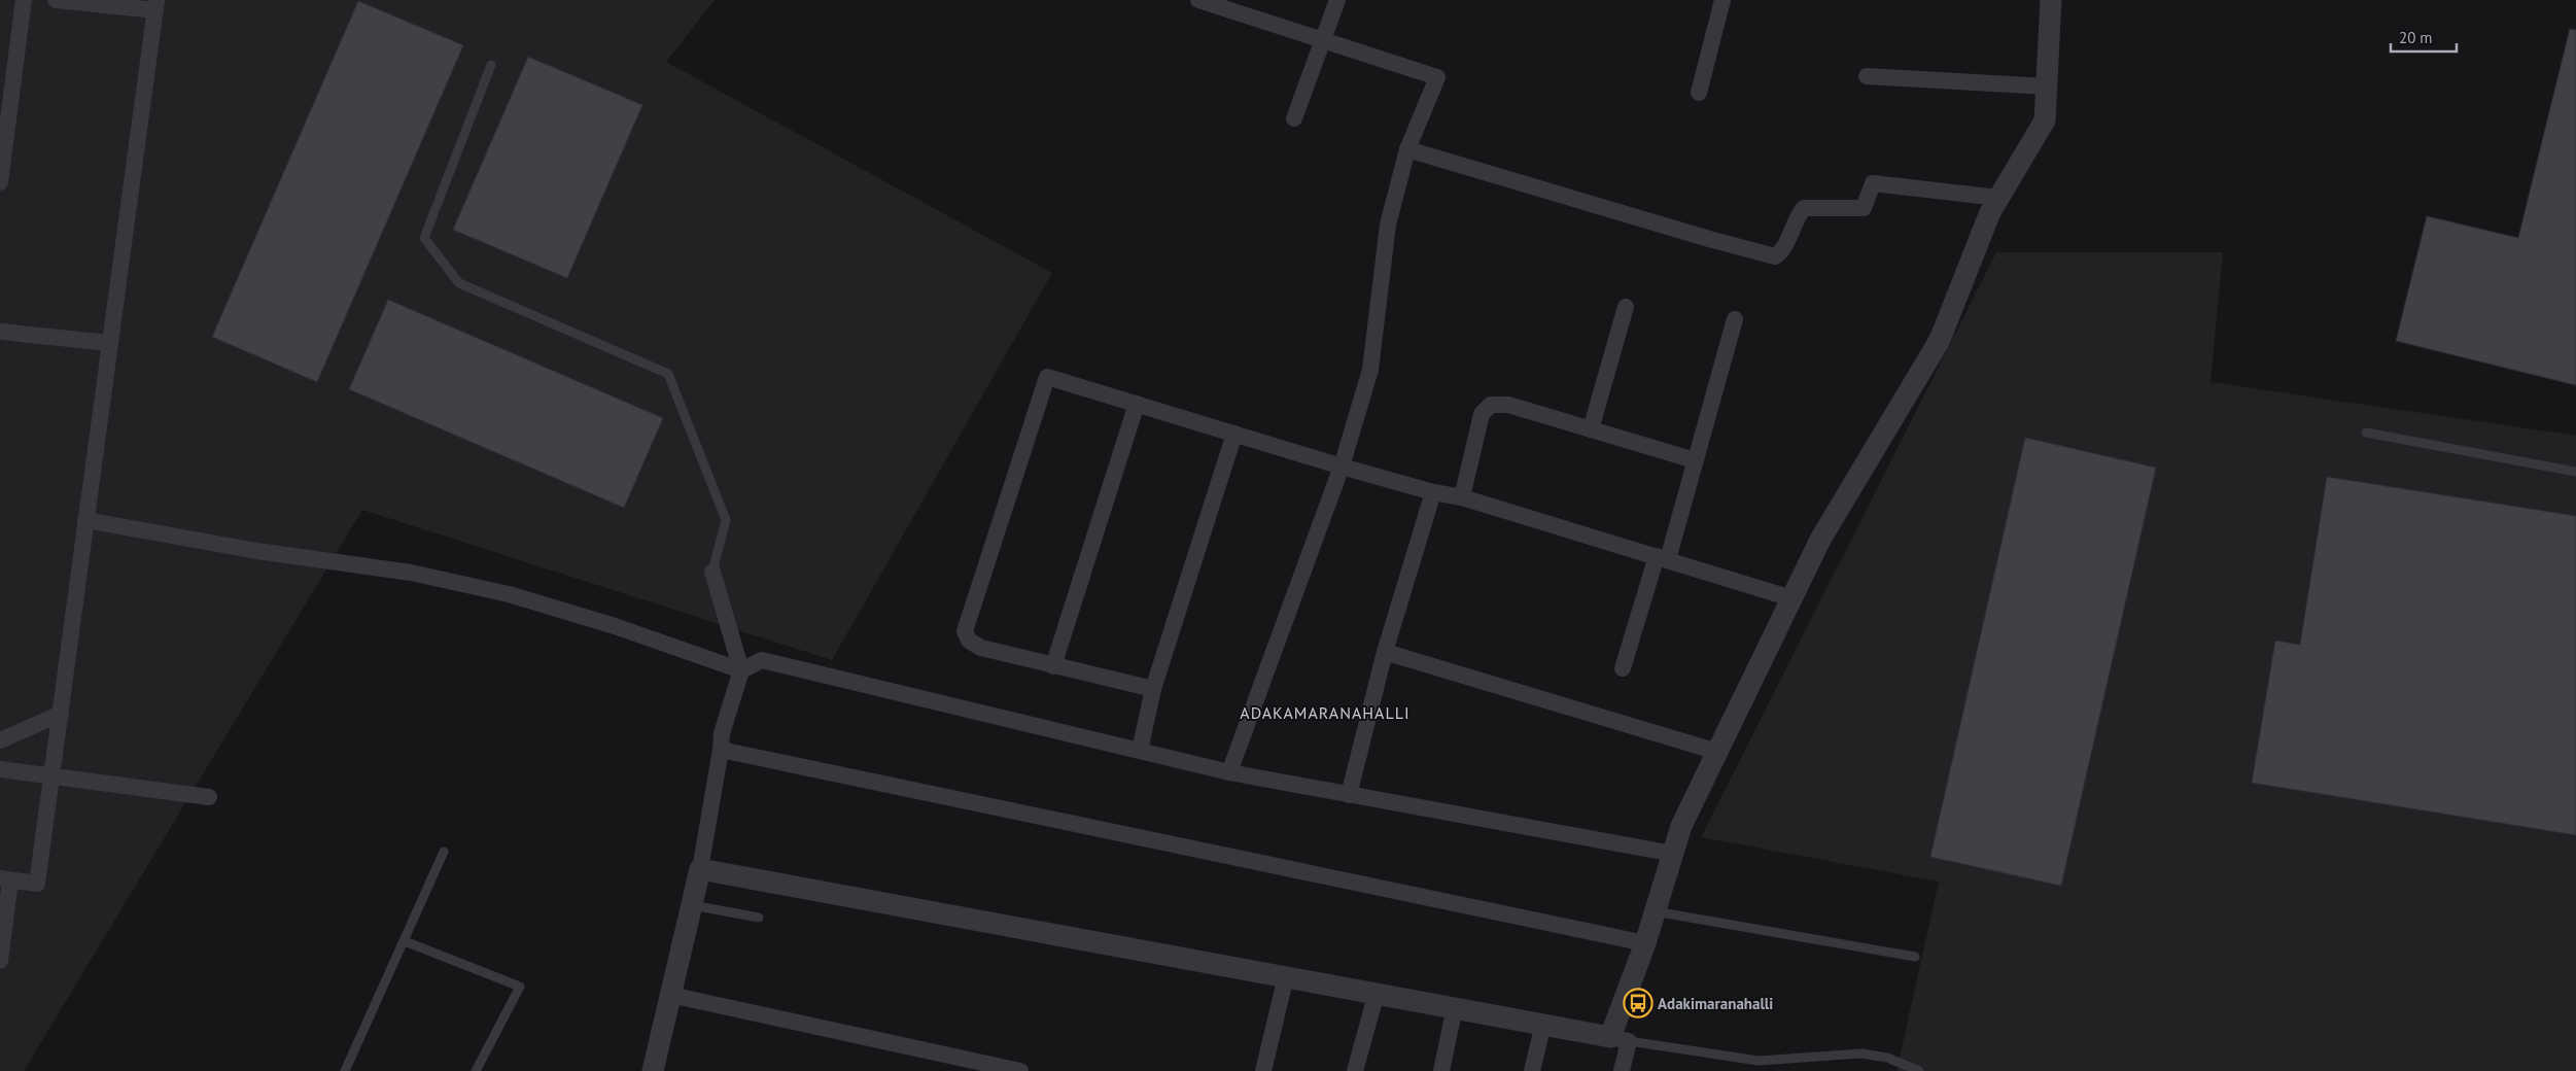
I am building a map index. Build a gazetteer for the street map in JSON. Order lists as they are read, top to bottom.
{
  "districts": ["ADAKAMARANAHALLI"],
  "places": {
    "bus stop": ["Adakimaranahalli"]
  },
  "scale_bar": "20 m"
}
